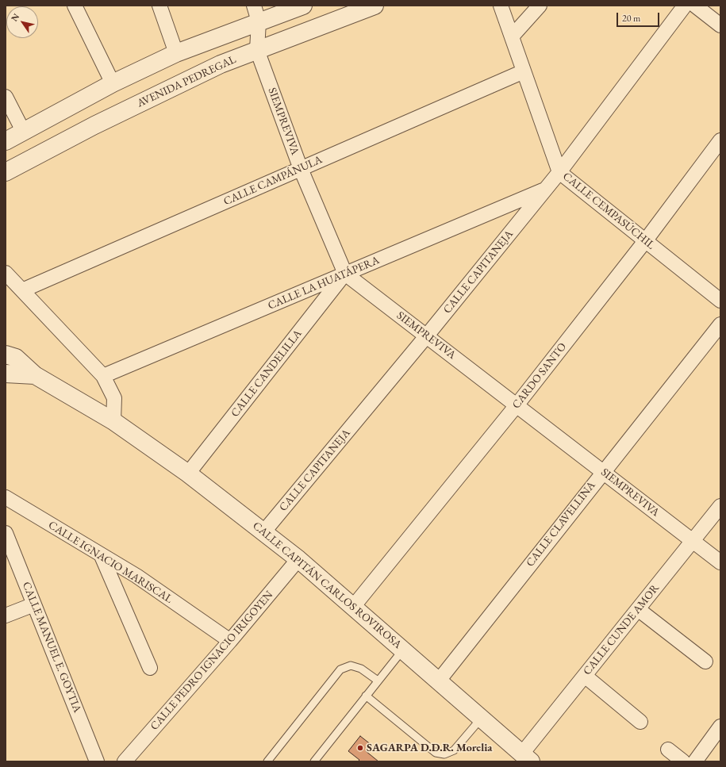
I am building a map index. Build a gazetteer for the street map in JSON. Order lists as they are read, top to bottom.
{
  "streets": {
    "street": [
      "AVENIDA PEDREGAL",
      "SIEMPREVIVA",
      "CALLE CAMPÁNULA",
      "CALLE CEMPASÚCHIL",
      "CALLE CAPITANEJA",
      "CALLE LA HUATÁPERA",
      "CALLE CANDELILLA",
      "CARDO SANTO",
      "CALLE CLAVELLINA",
      "CALLE IGNACIO MARISCAL",
      "CALLE CAPITÁN CARLOS ROVIROSA",
      "CALLE CUNDE AMOR",
      "CALLE MANUEL E. GOYTIA",
      "CALLE PEDRO IGNACIO IRIGOYEN"
    ]
  },
  "crossings": [
    ["AVENIDA PEDREGAL", "SIEMPREVIVA"],
    ["SIEMPREVIVA", "CALLE CAMPÁNULA"],
    ["SIEMPREVIVA", "CALLE CAPITANEJA"],
    ["SIEMPREVIVA", "CALLE LA HUATÁPERA"],
    ["SIEMPREVIVA", "CALLE CANDELILLA"],
    ["SIEMPREVIVA", "CARDO SANTO"],
    ["SIEMPREVIVA", "CALLE CLAVELLINA"],
    ["SIEMPREVIVA", "CALLE CUNDE AMOR"],
    ["CALLE CAMPÁNULA", "CALLE CEMPASÚCHIL"],
    ["CALLE CEMPASÚCHIL", "CALLE CAPITANEJA"],
    ["CALLE CEMPASÚCHIL", "CARDO SANTO"],
    ["CALLE CAPITANEJA", "CALLE LA HUATÁPERA"],
    ["CALLE CAPITANEJA", "CALLE CAPITÁN CARLOS ROVIROSA"],
    ["CALLE LA HUATÁPERA", "CALLE CANDELILLA"],
    ["CALLE CANDELILLA", "CALLE CAPITÁN CARLOS ROVIROSA"],
    ["CARDO SANTO", "CALLE CAPITÁN CARLOS ROVIROSA"],
    ["CALLE CLAVELLINA", "CALLE CAPITÁN CARLOS ROVIROSA"],
    ["CALLE IGNACIO MARISCAL", "CALLE PEDRO IGNACIO IRIGOYEN"],
    ["CALLE CAPITÁN CARLOS ROVIROSA", "CALLE CUNDE AMOR"],
    ["CALLE CAPITÁN CARLOS ROVIROSA", "CALLE PEDRO IGNACIO IRIGOYEN"]
  ],
  "places": ["SAGARPA D.D.R. Morelia"],
  "scale_bar": "20 m",
  "north": "top left"
}
